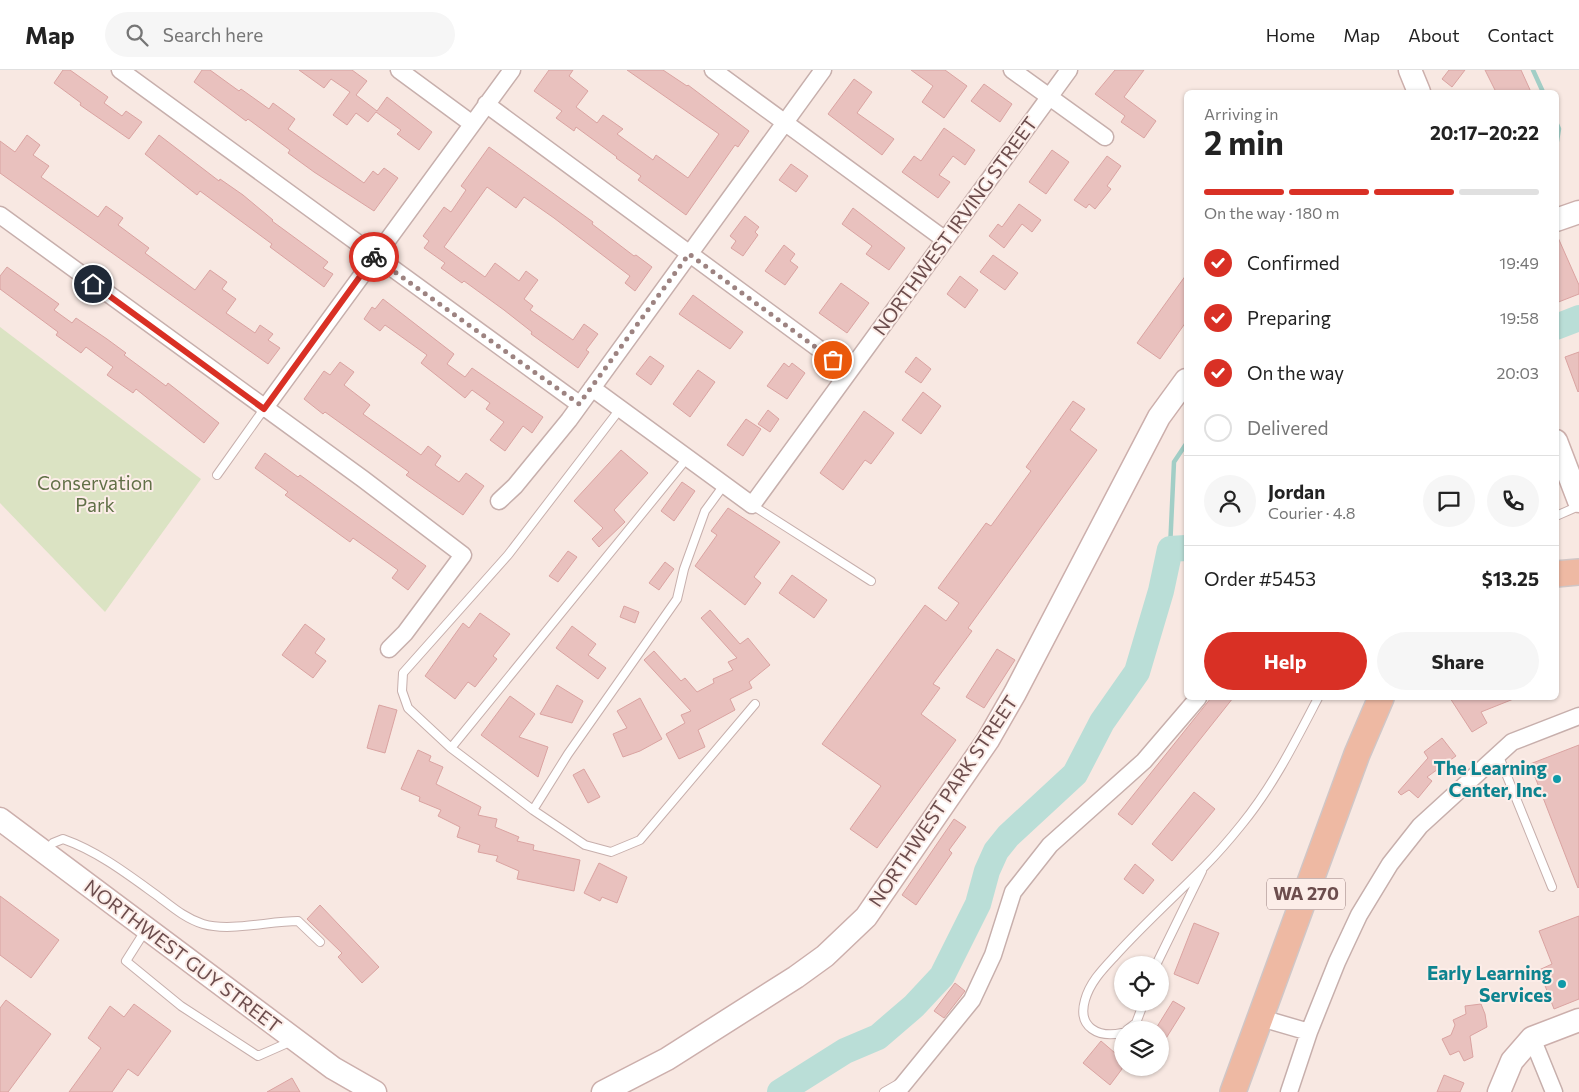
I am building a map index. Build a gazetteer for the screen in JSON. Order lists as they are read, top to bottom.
{
  "streets": {
    "main road": ["WA 270"],
    "street": ["NORTHWEST IRVING STREET", "NORTHWEST PARK STREET", "NORTHWEST GUY STREET"]
  },
  "parks": ["Conservation Park"],
  "places": ["The Learning Center, Inc.", "Early Learning Services"],
  "page": {
    "header": "Map",
    "search": "Search here",
    "nav": [
      "Home",
      "Map",
      "About",
      "Contact"
    ],
    "heading": ["2 min", "Arriving in", "20:17–20:22"],
    "panel": [
      "Jordan",
      "Courier · 4.8",
      "Order #5453",
      "$13.25"
    ],
    "bar": "On the way · 180 m",
    "list": [
      ["Confirmed", "19:49"],
      ["Preparing", "19:58"],
      ["On the way", "20:03"],
      "Delivered"
    ],
    "buttons": ["Help", "Share"]
  }
}
